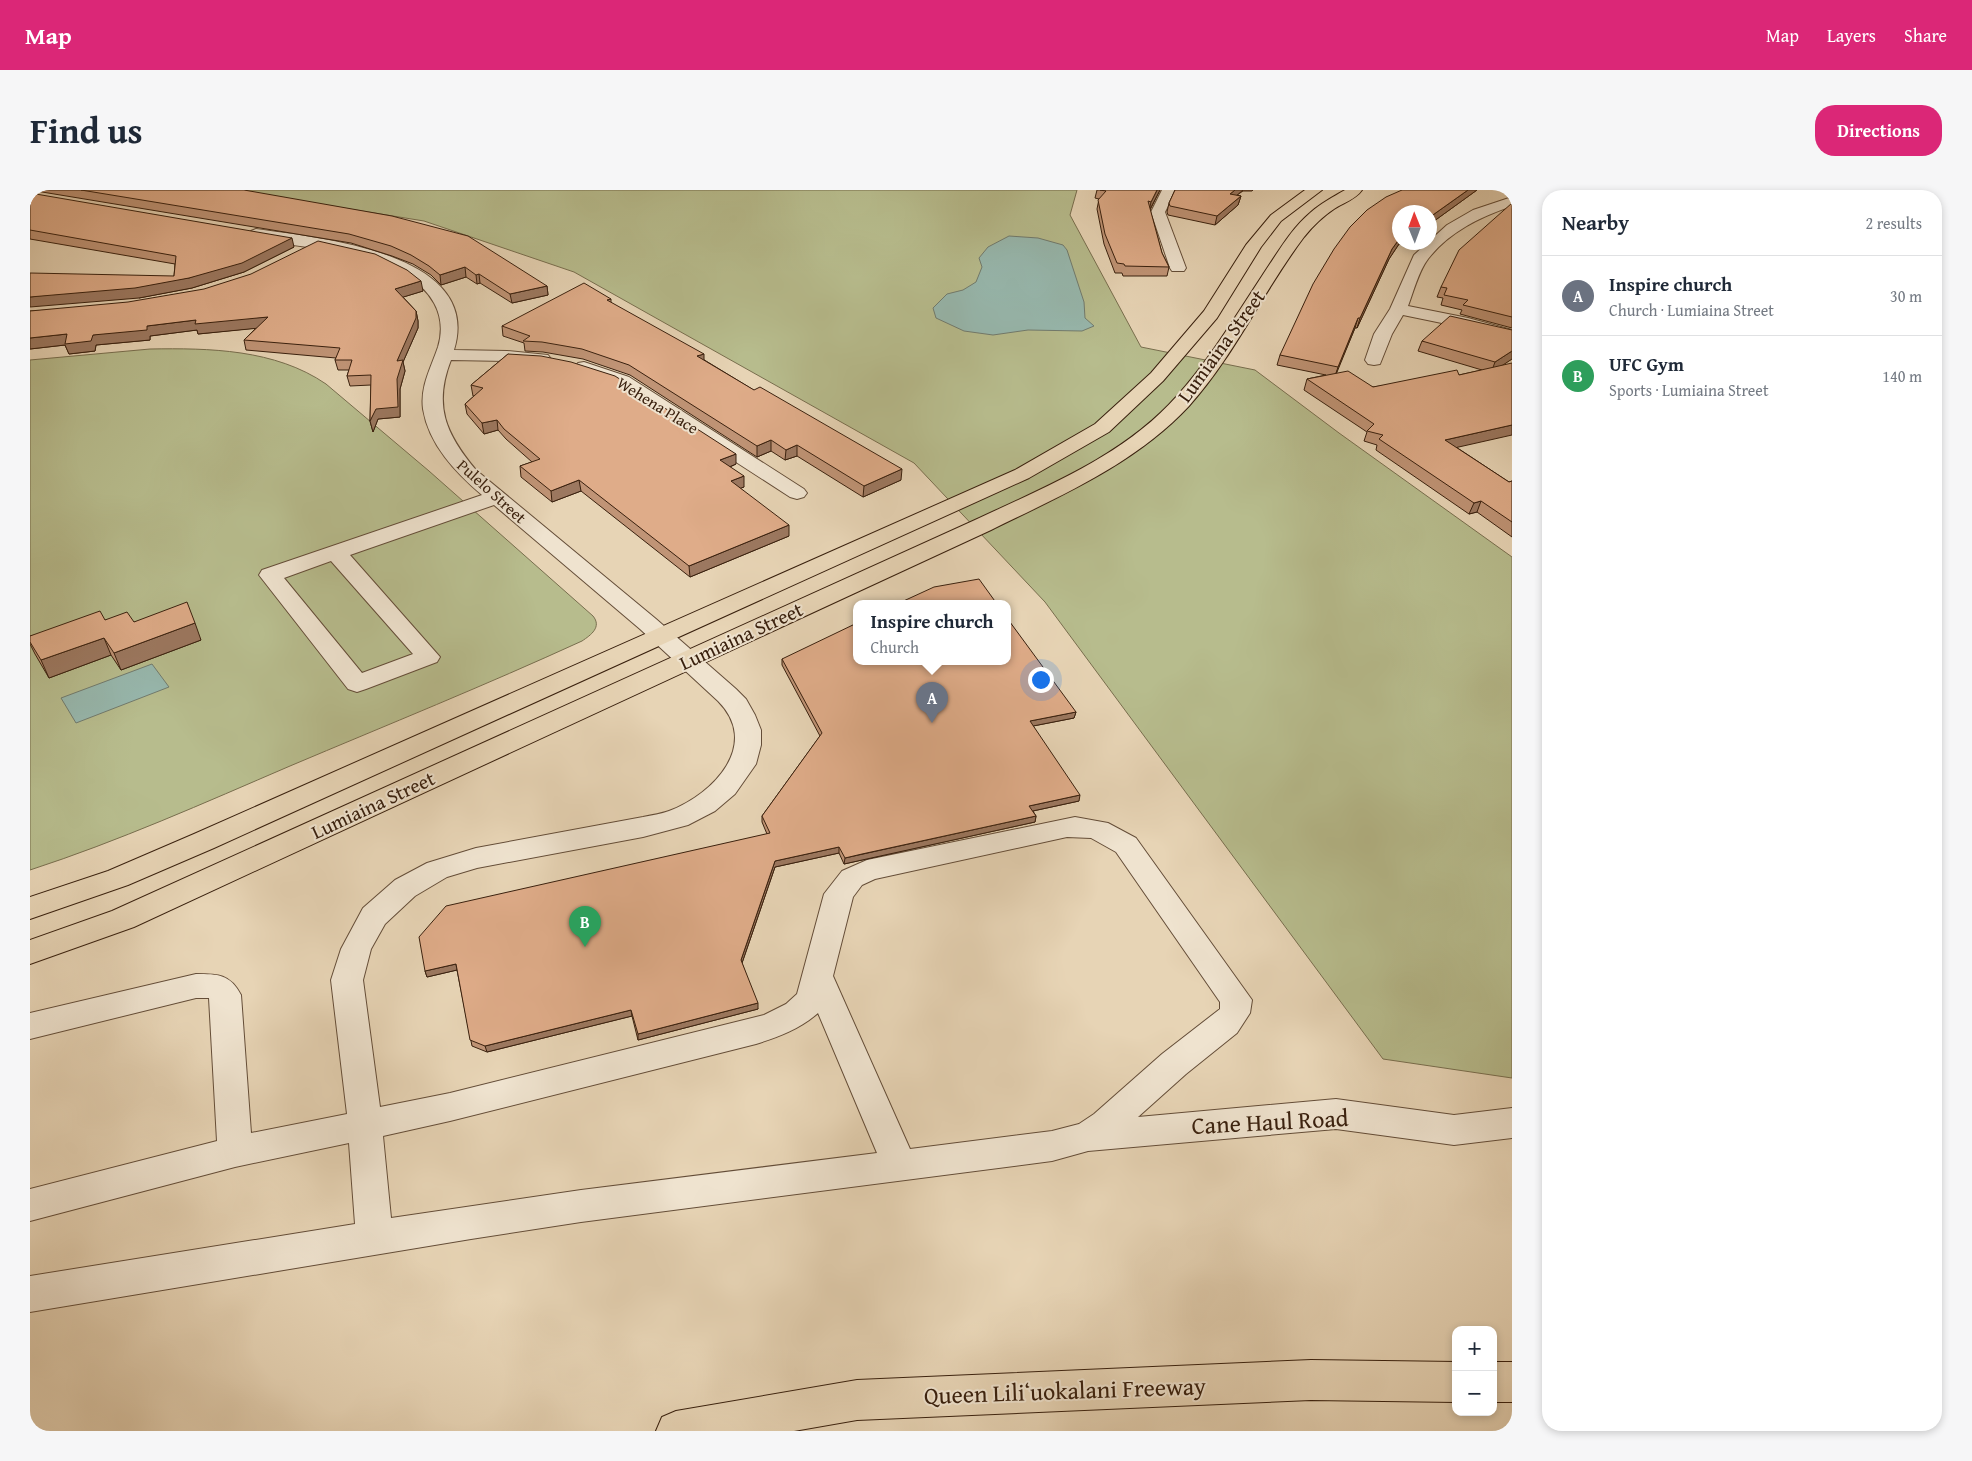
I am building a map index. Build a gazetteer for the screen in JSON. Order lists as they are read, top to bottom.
{
  "streets": {
    "main road": ["Lumiaina Street", "Queen Liliʻuokalani Freeway"],
    "street": ["Wehena Place", "Pulelo Street", "Cane Haul Road"]
  },
  "crossings": [
    ["Lumiaina Street", "Pulelo Street"],
    ["Wehena Place", "Pulelo Street"]
  ],
  "north": "top",
  "page": {
    "header": "Map",
    "nav": ["Map", "Layers", "Share"],
    "title": "Find us",
    "buttons": "Directions",
    "heading": ["Nearby", "2 results"],
    "list": [
      {
        "mark": "A",
        "name": "Inspire church",
        "note": "Church · Lumiaina Street",
        "value": "30 m"
      },
      {
        "mark": "B",
        "name": "UFC Gym",
        "note": "Sports · Lumiaina Street",
        "value": "140 m"
      }
    ],
    "popup": ["Inspire church", "Church"],
    "pins": ["A", "B"],
    "map_buttons": ["+", "−"]
  }
}
